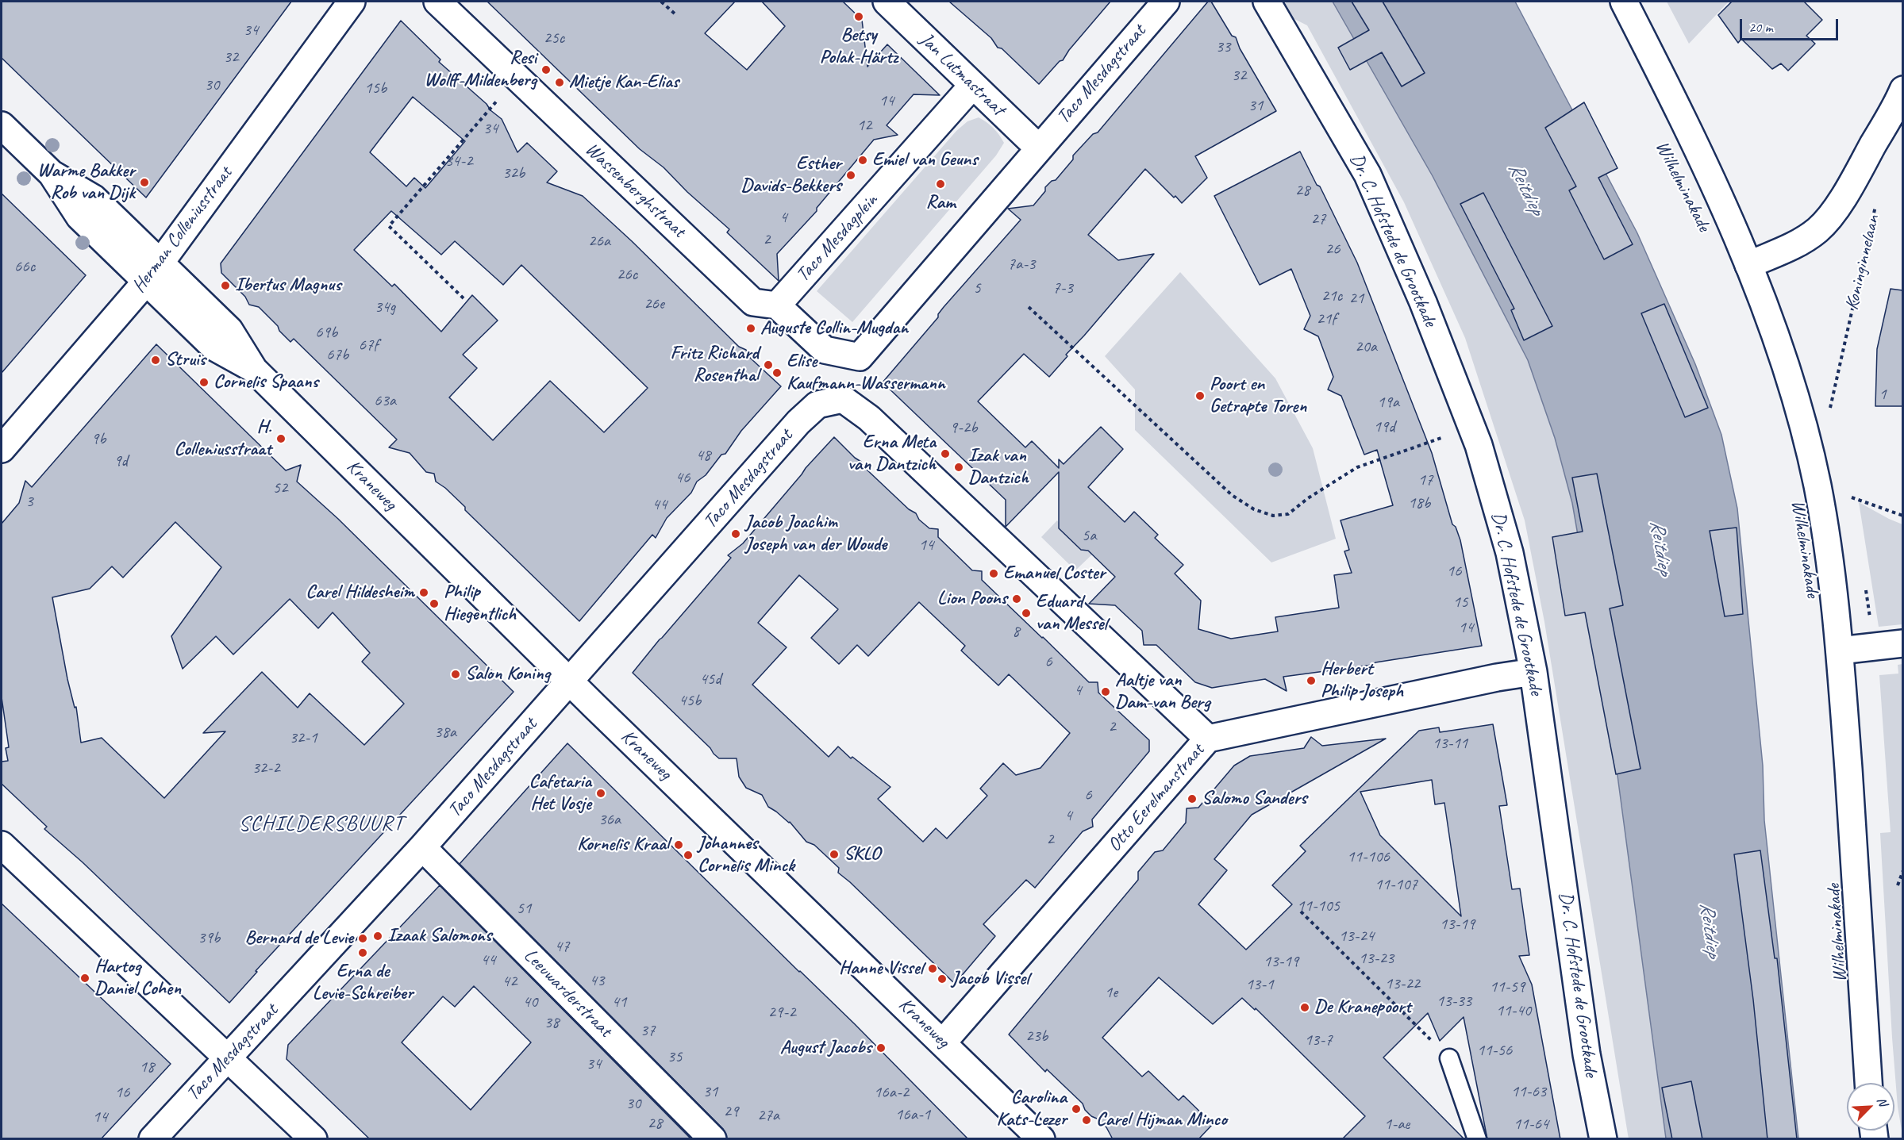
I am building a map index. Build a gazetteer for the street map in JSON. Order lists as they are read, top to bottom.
{
  "streets": {
    "street": [
      "Jan Lutmastraat",
      "Taco Mesdagstraat",
      "Wilhelminakade",
      "Wassenberghstraat",
      "Herman Colleniusstraat",
      "Taco Mesdagplein",
      "Dr. C. Hofstede de Grootkade",
      "Koninginnelaan",
      "Kraneweg",
      "Otto Eerelmanstraat",
      "Leeuwarderstraat"
    ]
  },
  "crossings": [
    ["Jan Lutmastraat", "Taco Mesdagstraat"],
    ["Jan Lutmastraat", "Taco Mesdagplein"],
    ["Taco Mesdagstraat", "Kraneweg"],
    ["Taco Mesdagstraat", "Otto Eerelmanstraat"],
    ["Taco Mesdagstraat", "Leeuwarderstraat"],
    ["Wilhelminakade", "Koninginnelaan"],
    ["Wassenberghstraat", "Taco Mesdagplein"],
    ["Herman Colleniusstraat", "Kraneweg"],
    ["Dr. C. Hofstede de Grootkade", "Otto Eerelmanstraat"],
    ["Kraneweg", "Otto Eerelmanstraat"]
  ],
  "districts": ["SCHILDERSBUURT"],
  "water": ["Reitdiep"],
  "places": [
    "Betsy Polak-Härtz",
    "Resi Wolff-Mildenberg",
    "Mietje Kan-Elias",
    "Emiel van Geuns",
    "Esther Davids-Bekkers",
    "Warme Bakker Rob van Dijk",
    "Ram",
    "Ibertus Magnus",
    "Auguste Collin-Mugdan",
    "Struis",
    "Fritz Richard Rosenthal",
    "Elise Kaufmann-Wassermann",
    "Cornelis Spaans",
    "Poort en Getrapte Toren",
    "H. Colleniusstraat",
    "Erna Meta van Dantzich",
    "Izak van Dantzich",
    "Jacob Joachim Joseph van der Woude",
    "Emanuel Coster",
    "Carel Hildesheim",
    "Lion Poons",
    "Philip Hiegentlich",
    "Eduard van Messel",
    "Salon Koning",
    "Herbert Philip Joseph",
    "Aaltje van Dam-van Berg",
    "Cafetaria Het Vosje",
    "Salomo Sanders",
    "Kornelis Kraal",
    "SKLO",
    "Johannes Cornelis Minck",
    "Izaak Salomons",
    "Bernard de Levie",
    "Erna de Levie-Schreiber",
    "Hanne Vissel",
    "Hartog Daniel Cohen",
    "Jacob Vissel",
    "De Kranepoort",
    "August Jacobs",
    "Carolina Kats-Lezer",
    "Carel Hijman Minco"
  ],
  "house_numbers": [
    "34",
    "25c",
    "33",
    "32",
    "32",
    "30",
    "15b",
    "14",
    "31",
    "12",
    "34",
    "34-2",
    "32b",
    "28",
    "4",
    "27",
    "2",
    "26a",
    "26",
    "7a-3",
    "66c",
    "26c",
    "5",
    "7-3",
    "21c",
    "21",
    "26e",
    "34g",
    "21f",
    "69b",
    "67f",
    "20a",
    "67b",
    "1",
    "63a",
    "19a",
    "19d",
    "9-2b",
    "9b",
    "48",
    "9d",
    "46",
    "17",
    "52",
    "3",
    "18b",
    "44",
    "5a",
    "14",
    "16",
    "15",
    "14",
    "8",
    "6",
    "45d",
    "4",
    "45b",
    "2",
    "38a",
    "32-1",
    "13-11",
    "32-2",
    "6",
    "4",
    "36a",
    "2",
    "11-106",
    "11-107",
    "11-105",
    "51",
    "13-19",
    "13-24",
    "39b",
    "47",
    "13-23",
    "44",
    "13-19",
    "43",
    "42",
    "13-22",
    "13-1",
    "11-59",
    "1e",
    "13-33",
    "40",
    "41",
    "11-40",
    "29-2",
    "38",
    "37",
    "23b",
    "13-7",
    "11-56",
    "35",
    "34",
    "18",
    "31",
    "11-63",
    "16",
    "16a-2",
    "30",
    "29",
    "16a-1",
    "27a",
    "14",
    "28",
    "1-ae",
    "11-64"
  ],
  "scale_bar": "20 m",
  "north": "top right"
}
